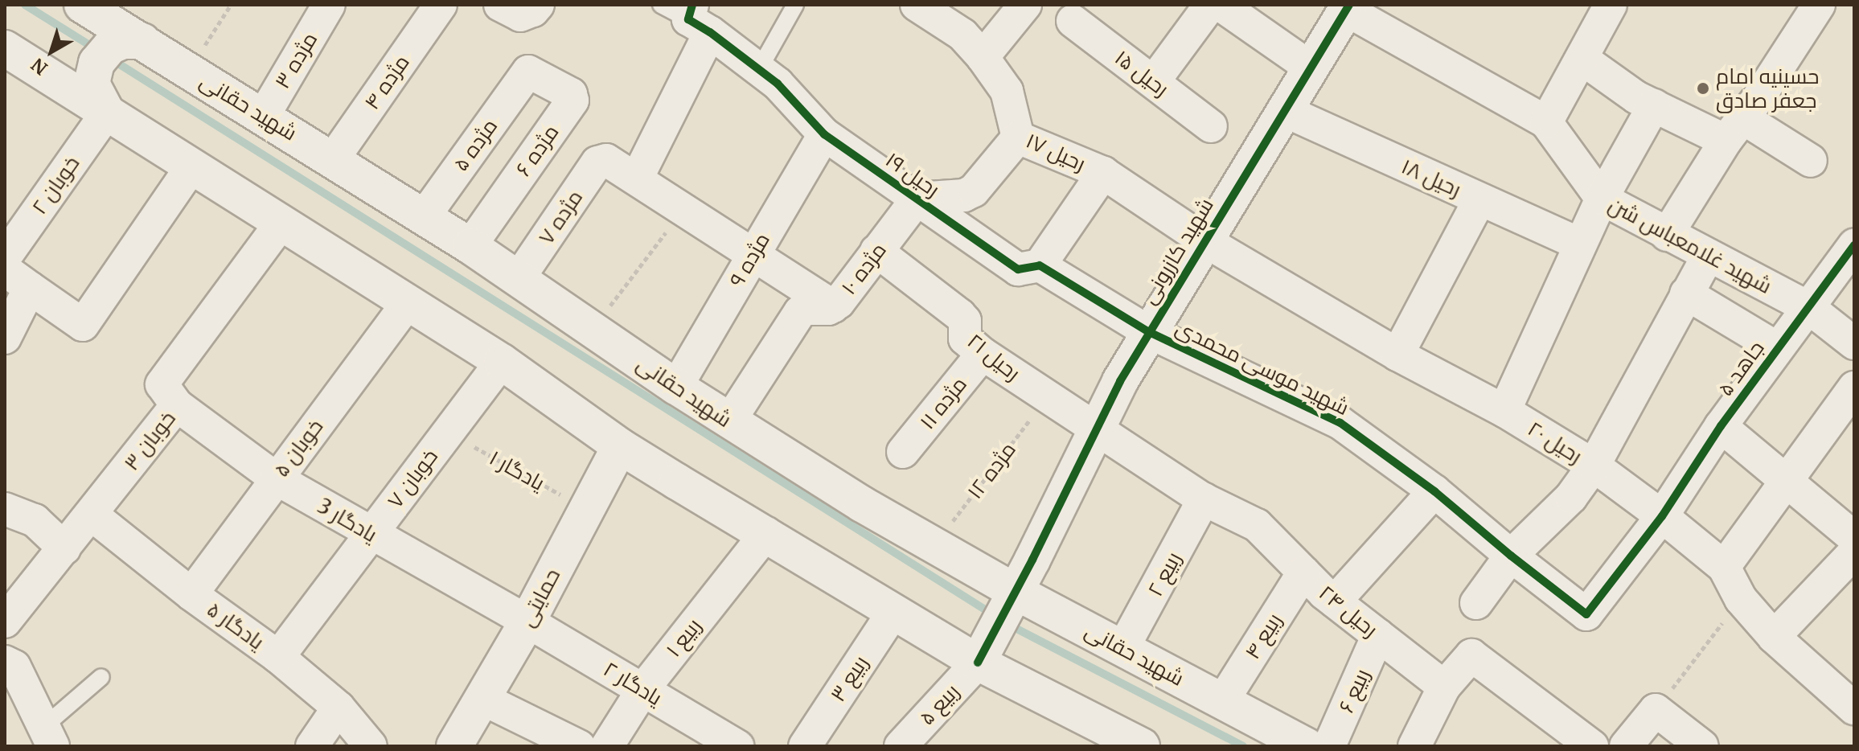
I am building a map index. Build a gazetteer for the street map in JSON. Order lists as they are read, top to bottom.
{
  "streets": {
    "main road": ["شهید حقانی", "شهید کازرونی", "حمایتی"],
    "street": [
      "مژده ۳",
      "رحیل ۱۵",
      "مژده ۴",
      "مژده ۵",
      "مژده ۶",
      "رحیل ۱۷",
      "رحیل ۱۹",
      "رحیل ۱۸",
      "خوبان ۲",
      "مژده ۷",
      "شهید غلامعباس شن",
      "مژده ۹",
      "مژده ۱۰",
      "رحیل ۲۱",
      "شهید موسی محمدی",
      "جاهد ۵",
      "مژده ۱۱",
      "خوبان ۳",
      "رحیل ۲۰",
      "خوبان ۵",
      "خوبان ۷",
      "یادگار 3",
      "ربیع ۲",
      "رحیل ۲۴",
      "یادگار ۵",
      "ربیع ۴",
      "ربیع ۱",
      "ربیع ۳",
      "یادگار ۲",
      "ربیع ۶",
      "ربیع ۵"
    ],
    "path": ["یادگار ۱", "مژده ۱۲"]
  },
  "crossings": [
    ["مژده ۳", "شهید حقانی"],
    ["مژده ۴", "شهید حقانی"],
    ["شهید حقانی", "مژده ۵"],
    ["شهید حقانی", "مژده ۶"],
    ["شهید حقانی", "مژده ۷"],
    ["شهید حقانی", "شهید کازرونی"],
    ["شهید حقانی", "مژده ۹"],
    ["شهید حقانی", "مژده ۱۰"],
    ["شهید حقانی", "مژده ۱۲"],
    ["شهید حقانی", "ربیع ۲"],
    ["شهید حقانی", "ربیع ۴"],
    ["مژده ۵", "مژده ۶"],
    ["رحیل ۱۷", "شهید کازرونی"],
    ["رحیل ۱۷", "رحیل ۲۰"],
    ["رحیل ۱۹", "شهید کازرونی"],
    ["رحیل ۱۹", "مژده ۹"],
    ["رحیل ۱۹", "مژده ۱۰"],
    ["رحیل ۱۹", "شهید موسی محمدی"],
    ["رحیل ۱۸", "شهید کازرونی"],
    ["شهید غلامعباس شن", "شهید کازرونی"],
    ["شهید غلامعباس شن", "جاهد ۵"],
    ["شهید کازرونی", "رحیل ۲۱"],
    ["شهید کازرونی", "شهید موسی محمدی"],
    ["شهید کازرونی", "رحیل ۲۰"],
    ["شهید کازرونی", "رحیل ۲۴"],
    ["شهید کازرونی", "ربیع ۵"],
    ["مژده ۱۰", "رحیل ۲۱"],
    ["رحیل ۲۱", "مژده ۱۱"],
    ["رحیل ۲۱", "مژده ۱۲"],
    ["رحیل ۲۱", "رحیل ۲۴"],
    ["شهید موسی محمدی", "جاهد ۵"],
    ["جاهد ۵", "رحیل ۲۰"],
    ["خوبان ۳", "یادگار 3"],
    ["خوبان ۳", "یادگار ۵"],
    ["خوبان ۵", "یادگار 3"],
    ["خوبان ۵", "یادگار ۵"],
    ["یادگار ۱", "خوبان ۷"],
    ["یادگار ۱", "حمایتی"],
    ["خوبان ۷", "یادگار 3"],
    ["خوبان ۷", "یادگار ۵"],
    ["یادگار 3", "حمایتی"],
    ["یادگار 3", "یادگار ۲"],
    ["ربیع ۲", "رحیل ۲۴"],
    ["حمایتی", "یادگار ۲"],
    ["رحیل ۲۴", "ربیع ۴"],
    ["رحیل ۲۴", "ربیع ۶"],
    ["ربیع ۱", "یادگار ۲"]
  ],
  "places": ["حسینیه امام جعفر صادق"],
  "north": "bottom left"
}
